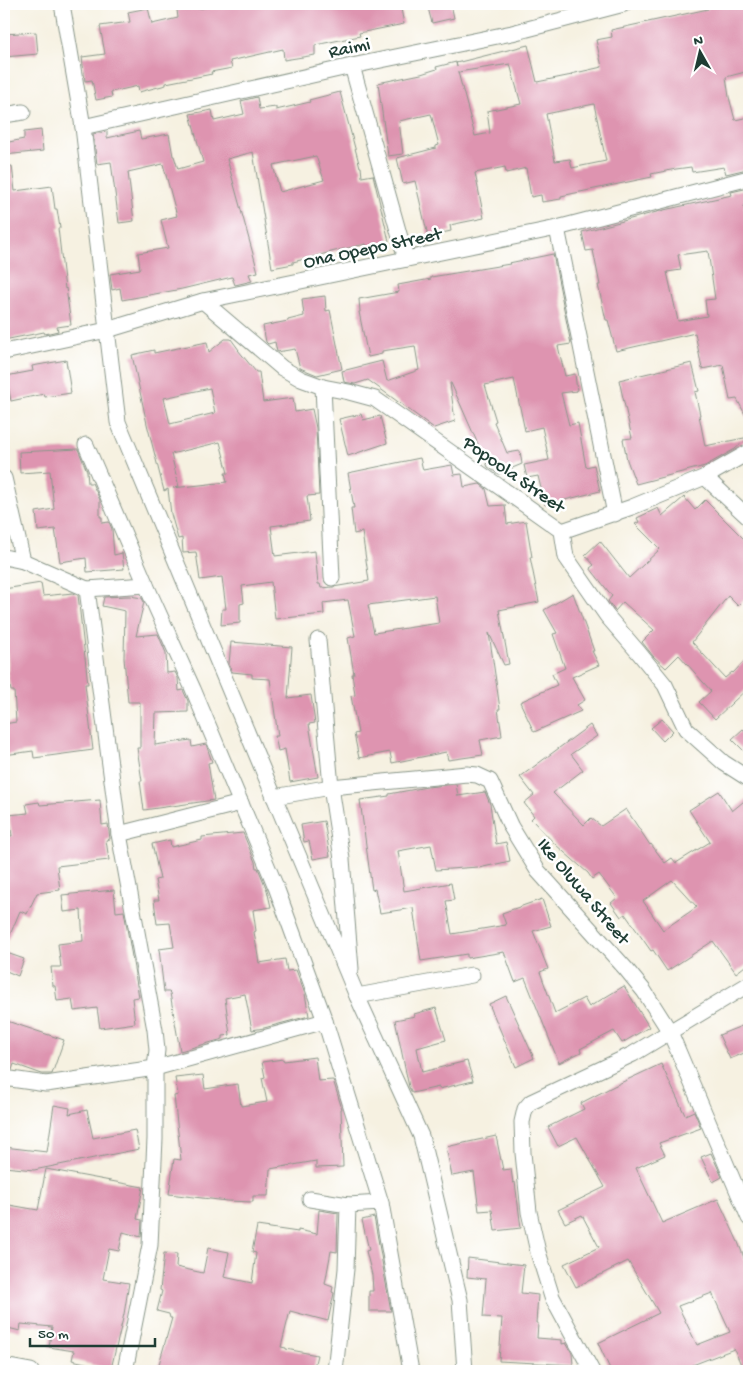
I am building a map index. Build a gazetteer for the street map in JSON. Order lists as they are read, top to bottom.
{
  "streets": {
    "street": [
      "Raimi",
      "Ona Opepo Street",
      "Popoola Street",
      "Ike Oluwa Street"
    ]
  },
  "crossings": [
    ["Ona Opepo Street", "Popoola Street"]
  ],
  "scale_bar": "50 m",
  "north": "top"
}
